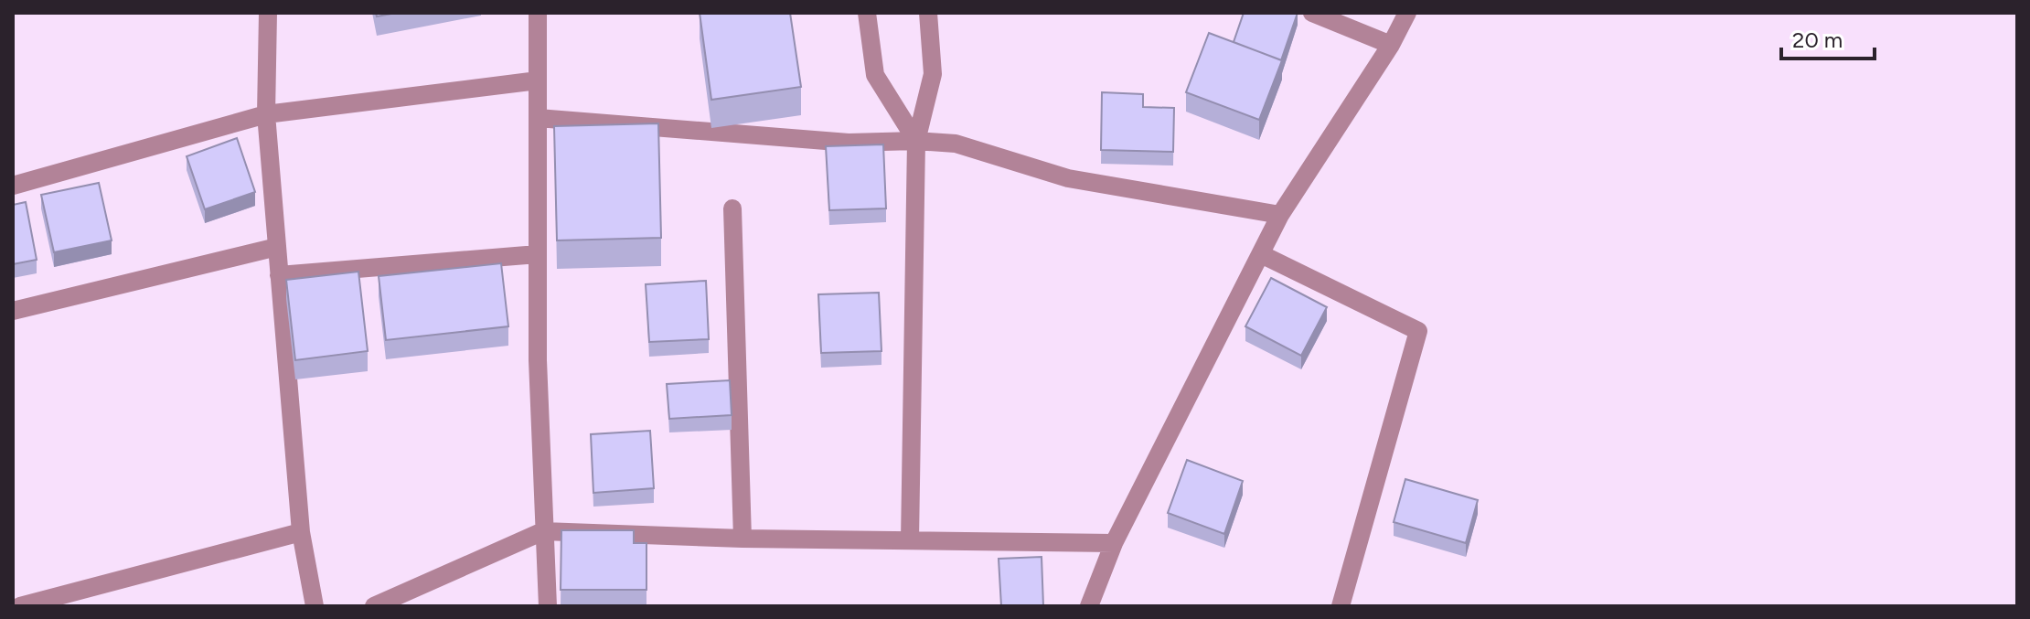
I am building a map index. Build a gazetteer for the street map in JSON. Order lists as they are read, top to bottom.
{
  "scale_bar": "20 m"
}
